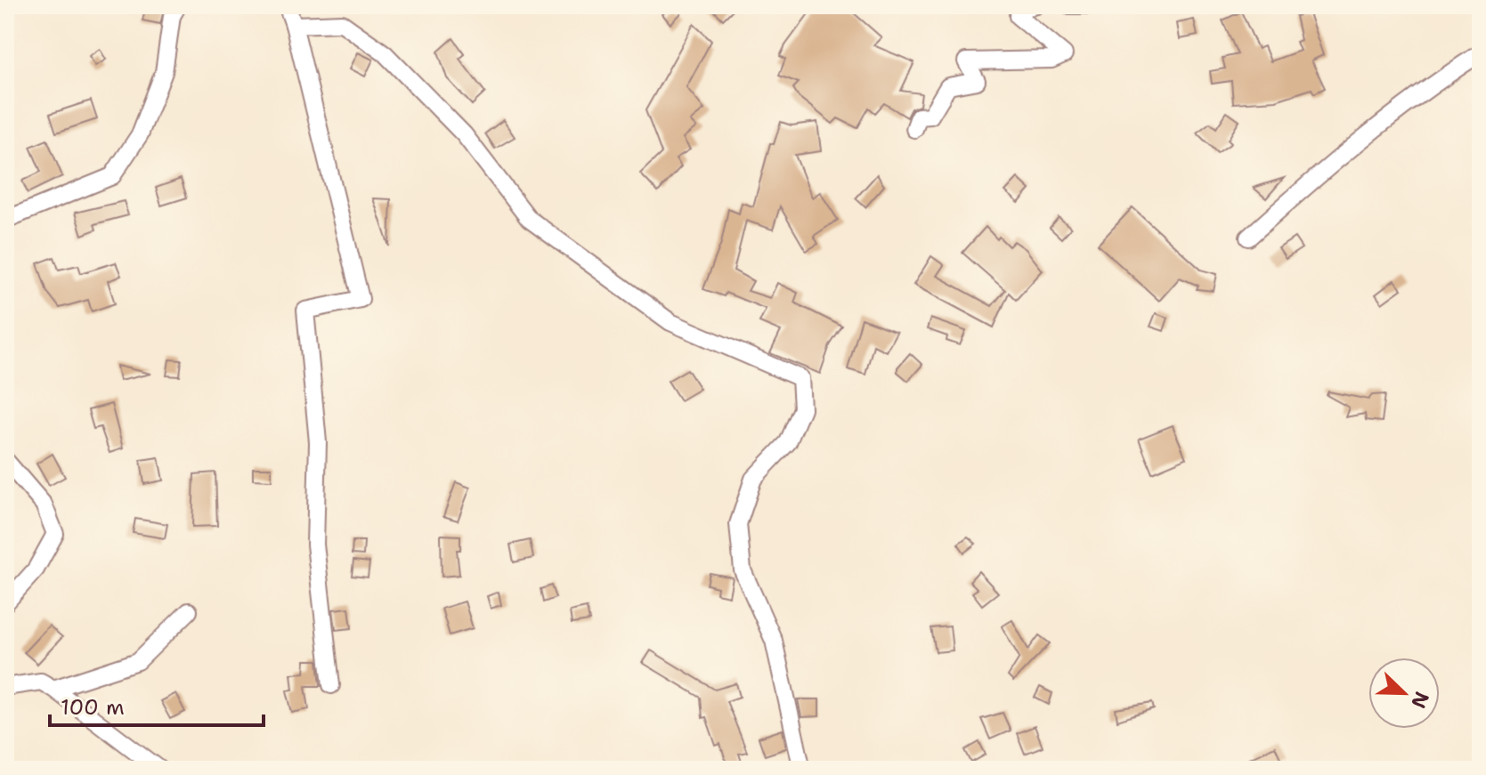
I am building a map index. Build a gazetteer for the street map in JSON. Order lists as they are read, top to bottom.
{
  "scale_bar": "100 m",
  "north": "bottom right"
}
